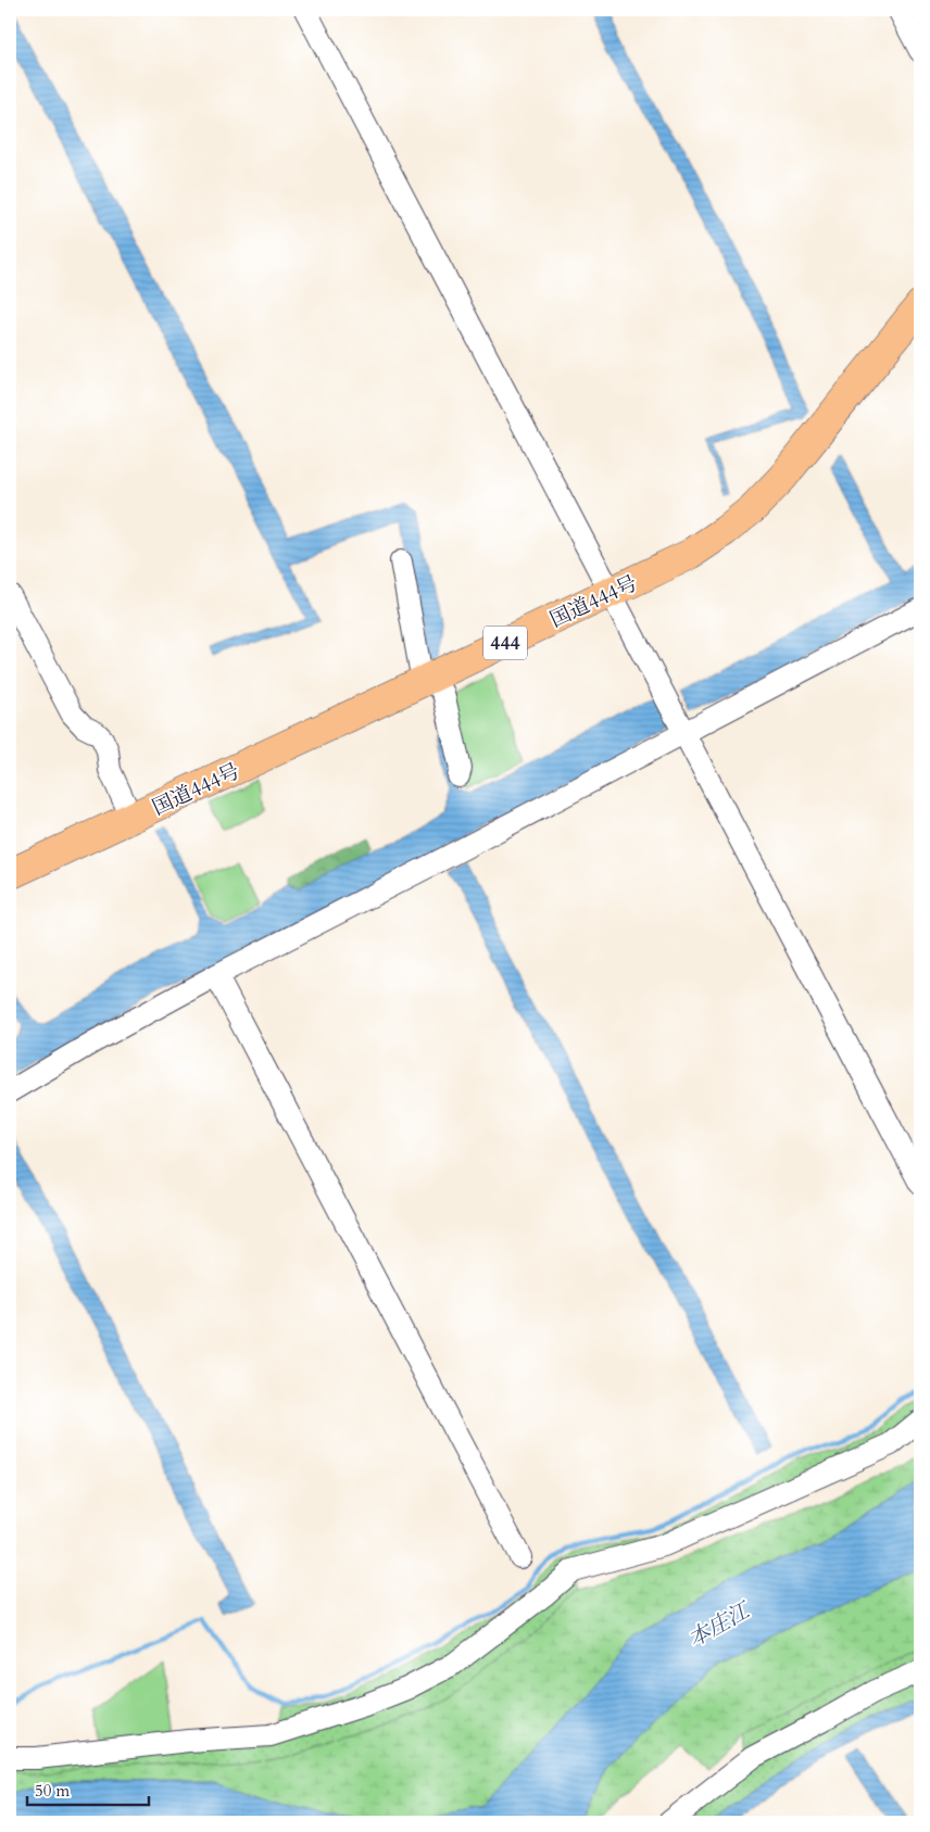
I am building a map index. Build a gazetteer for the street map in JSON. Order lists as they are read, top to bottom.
{
  "streets": {
    "highway": ["国道444号", "444"]
  },
  "water": ["本庄江"],
  "scale_bar": "50 m"
}
